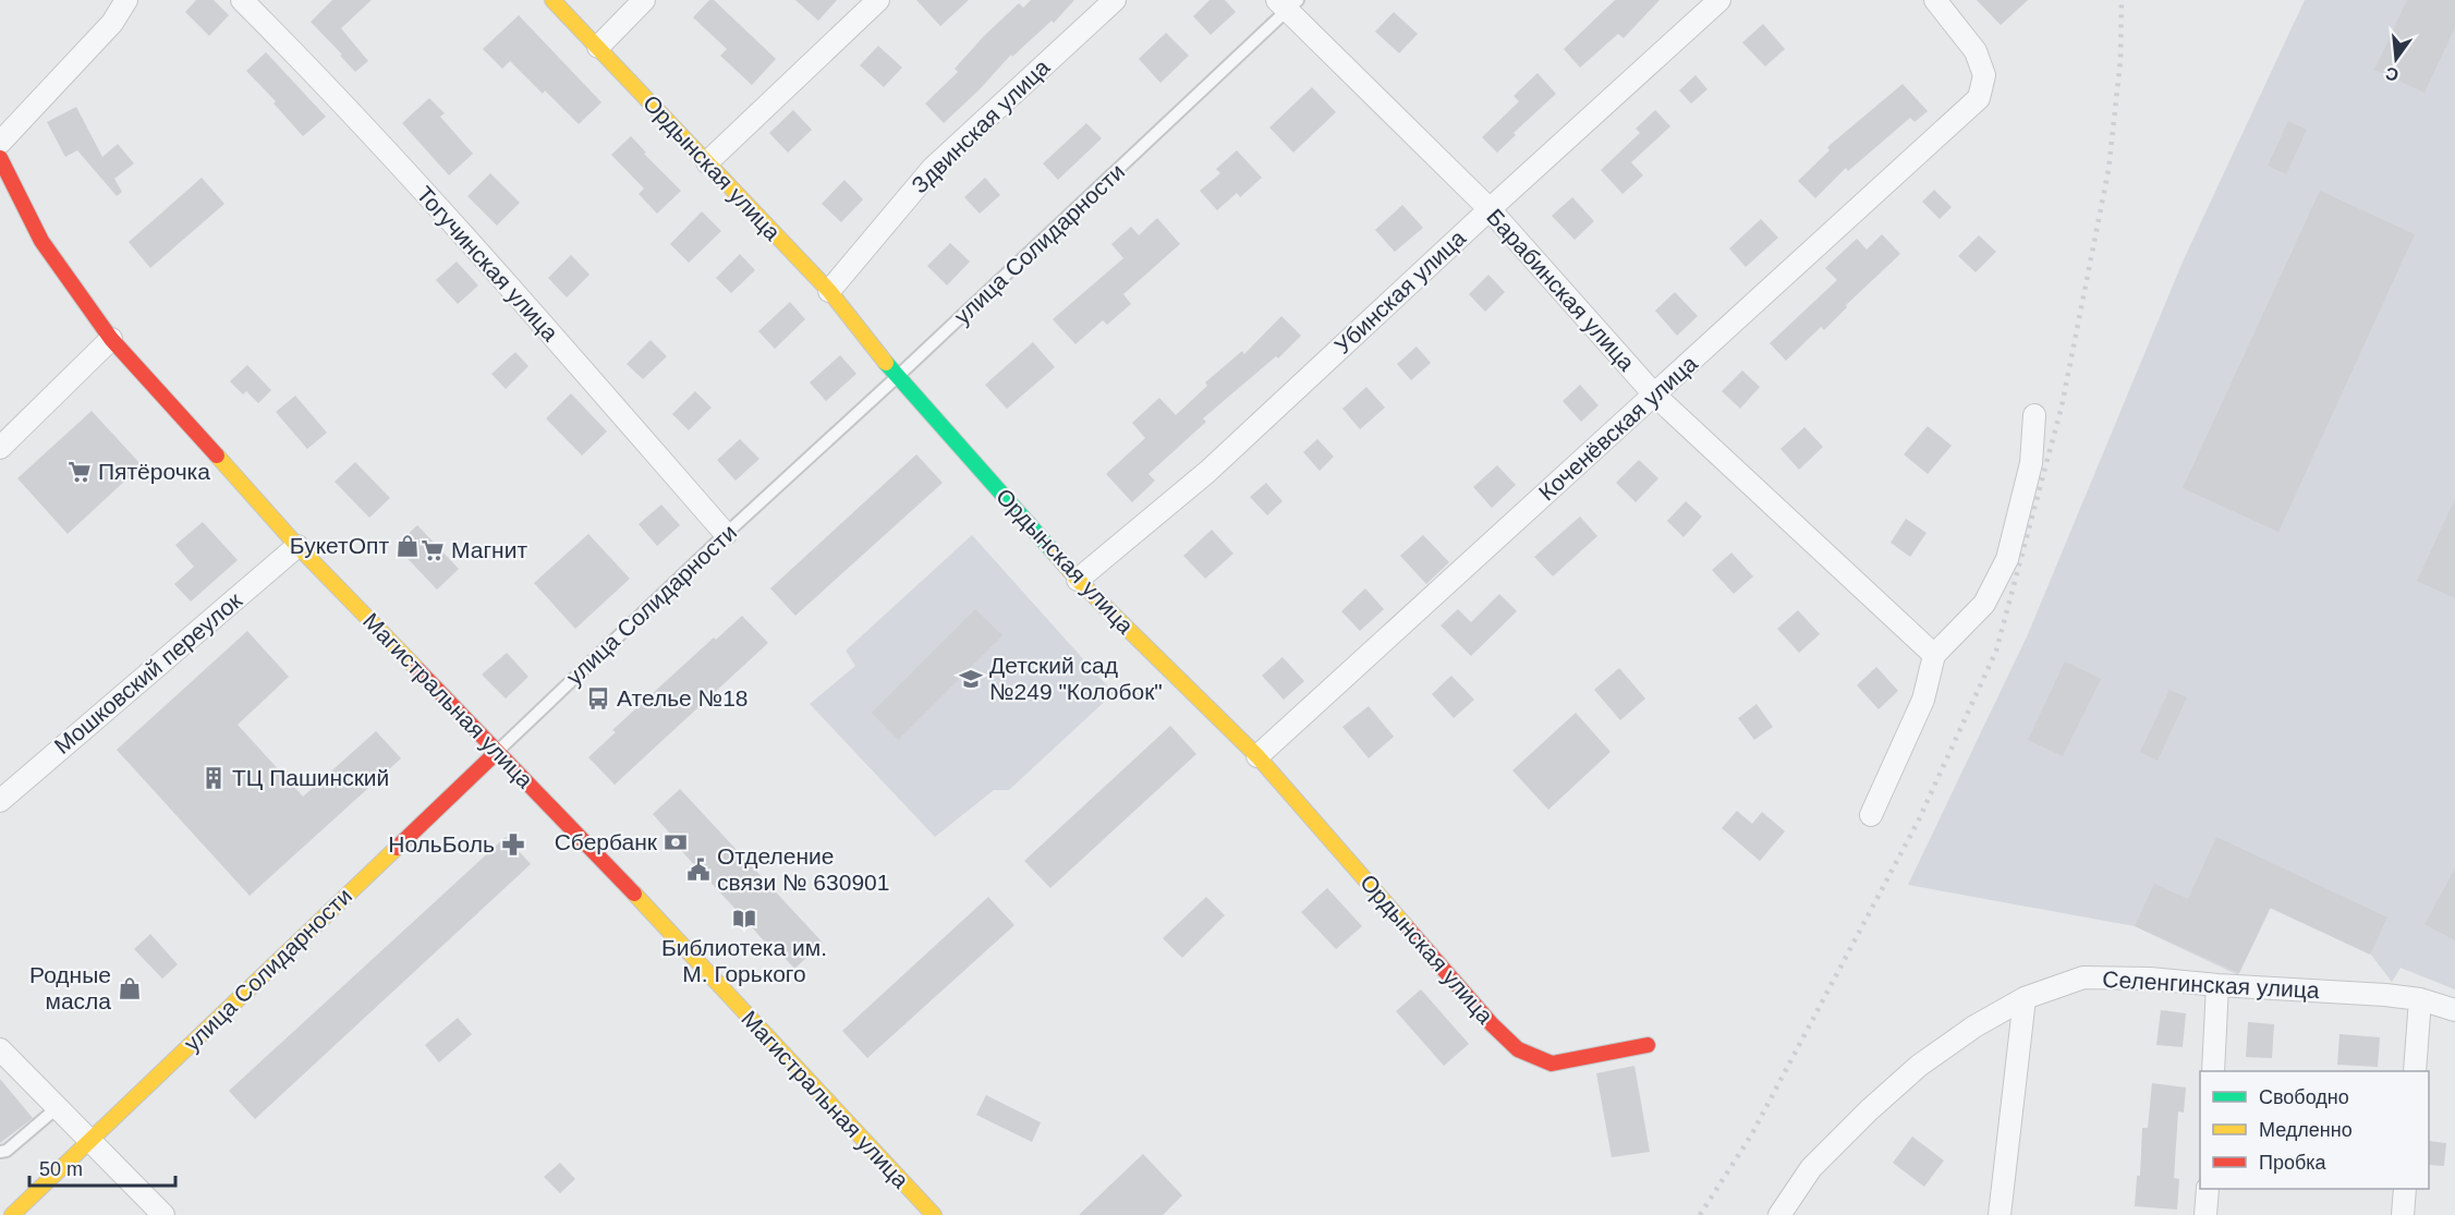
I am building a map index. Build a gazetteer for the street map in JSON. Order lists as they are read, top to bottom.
{
  "streets": {
    "street": [
      "Здвинская улица",
      "Ордынская улица",
      "улица Солидарности",
      "Тогучинская улица",
      "Барабинская улица",
      "Убинская улица",
      "Коченёвская улица",
      "Мошковский переулок",
      "Магистральная улица",
      "Селенгинская улица"
    ]
  },
  "crossings": [
    ["Здвинская улица", "Ордынская улица"],
    ["Ордынская улица", "улица Солидарности"],
    ["Ордынская улица", "Убинская улица"],
    ["Ордынская улица", "Коченёвская улица"],
    ["улица Солидарности", "Тогучинская улица"],
    ["улица Солидарности", "Барабинская улица"],
    ["улица Солидарности", "Магистральная улица"],
    ["Барабинская улица", "Убинская улица"],
    ["Барабинская улица", "Коченёвская улица"],
    ["Мошковский переулок", "Магистральная улица"]
  ],
  "places": {
    "supermarket": ["Пятёрочка", "Магнит"],
    "shop": ["БукетОпт", "Родные масла"],
    "school or university": ["Детский сад №249 \"Колобок\""],
    "bus stop": ["Ателье №18"],
    "building": ["ТЦ Пашинский"],
    "bank": ["Сбербанк"],
    "pharmacy": ["НольБоль"],
    "public building": ["Отделение связи № 630901"],
    "library": ["Библиотека им. М. Горького"]
  },
  "legend": ["Свободно", "Медленно", "Пробка"],
  "scale_bar": "50 m",
  "north": "bottom"
}
